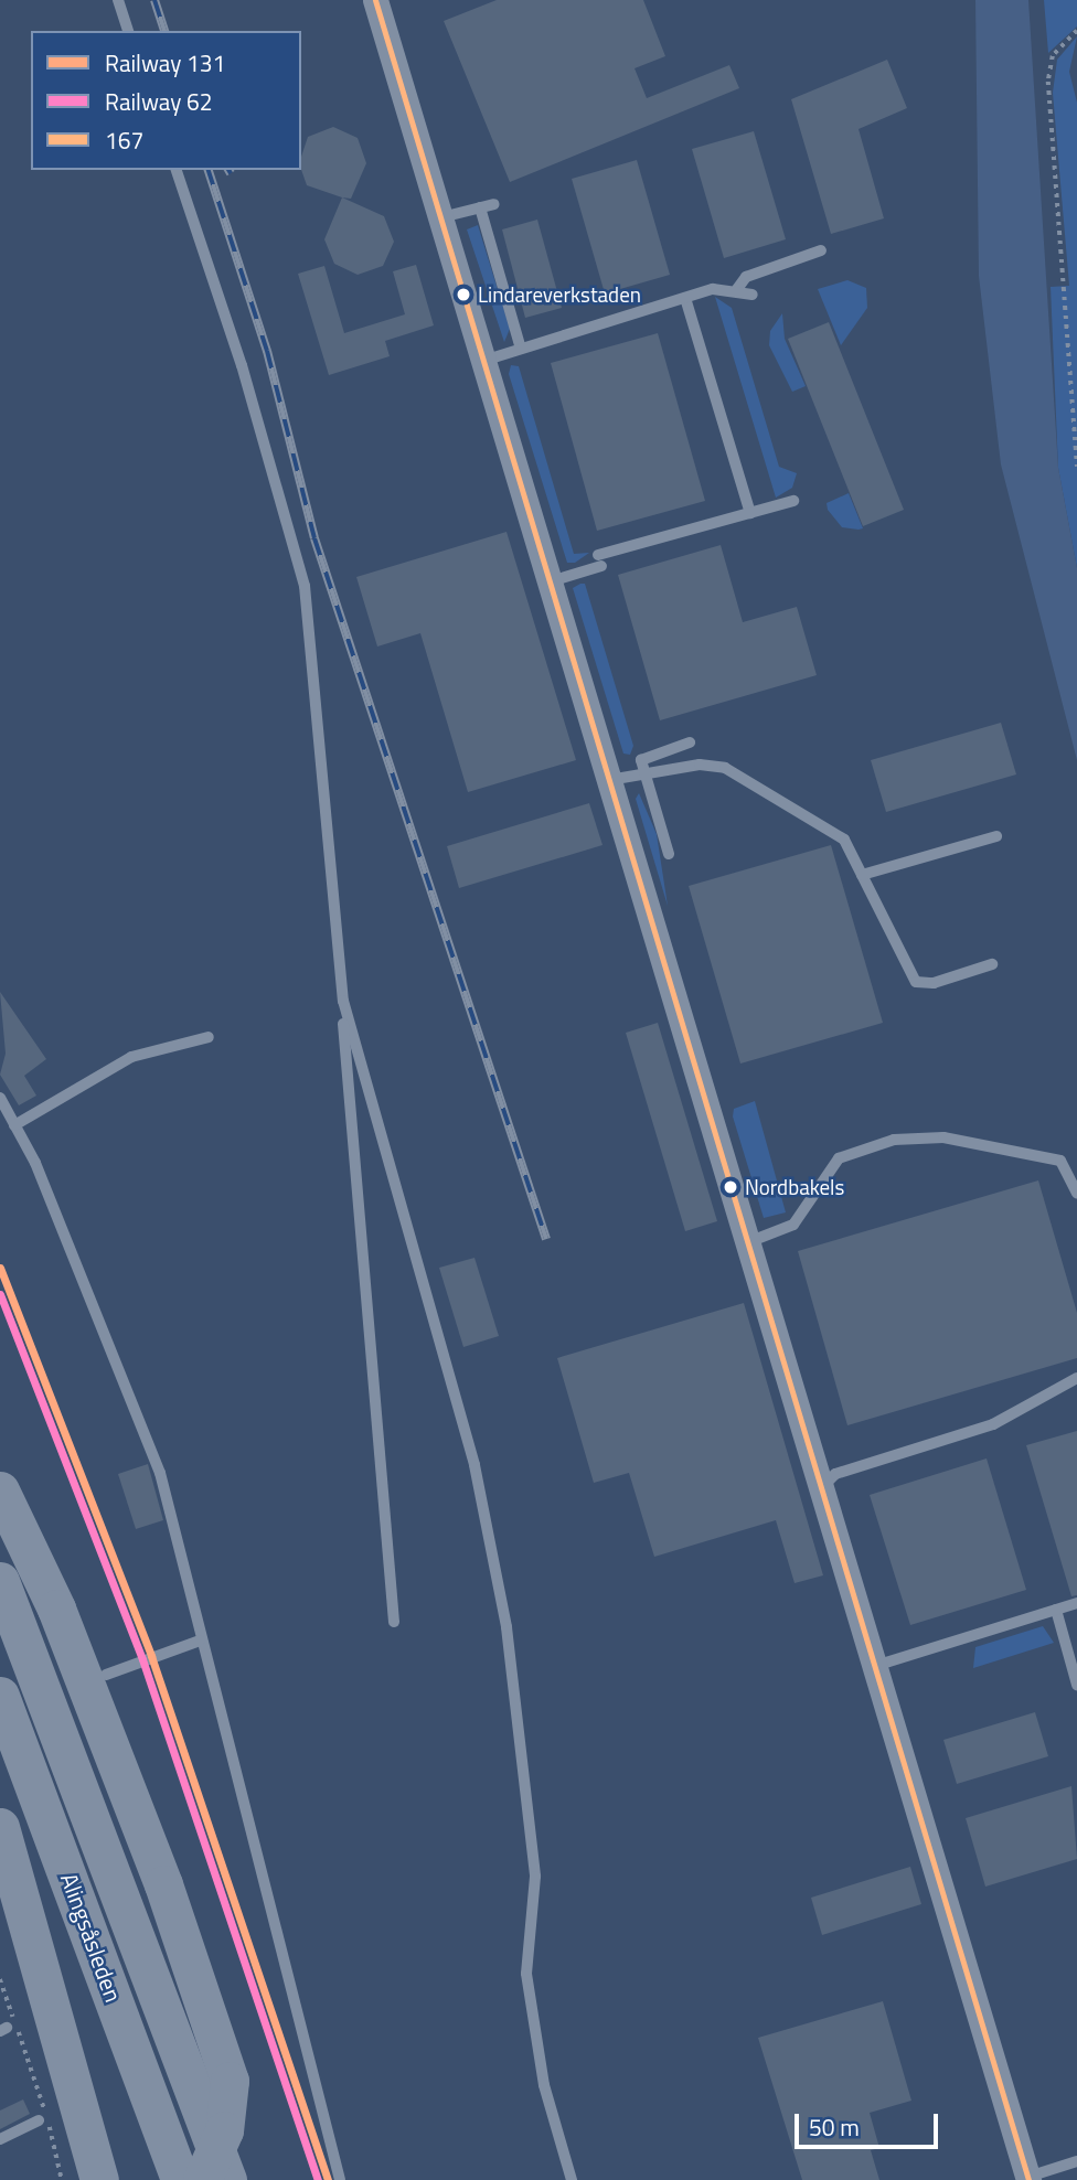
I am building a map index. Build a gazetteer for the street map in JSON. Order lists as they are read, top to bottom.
{
  "streets": {
    "highway": ["Alingsåsleden"]
  },
  "places": ["Lindareverkstaden", "Nordbakels"],
  "lines": ["transit line 167", "rail line 131", "rail line 62"],
  "legend": ["Railway 131", "Railway 62", "167"],
  "scale_bar": "50 m"
}
